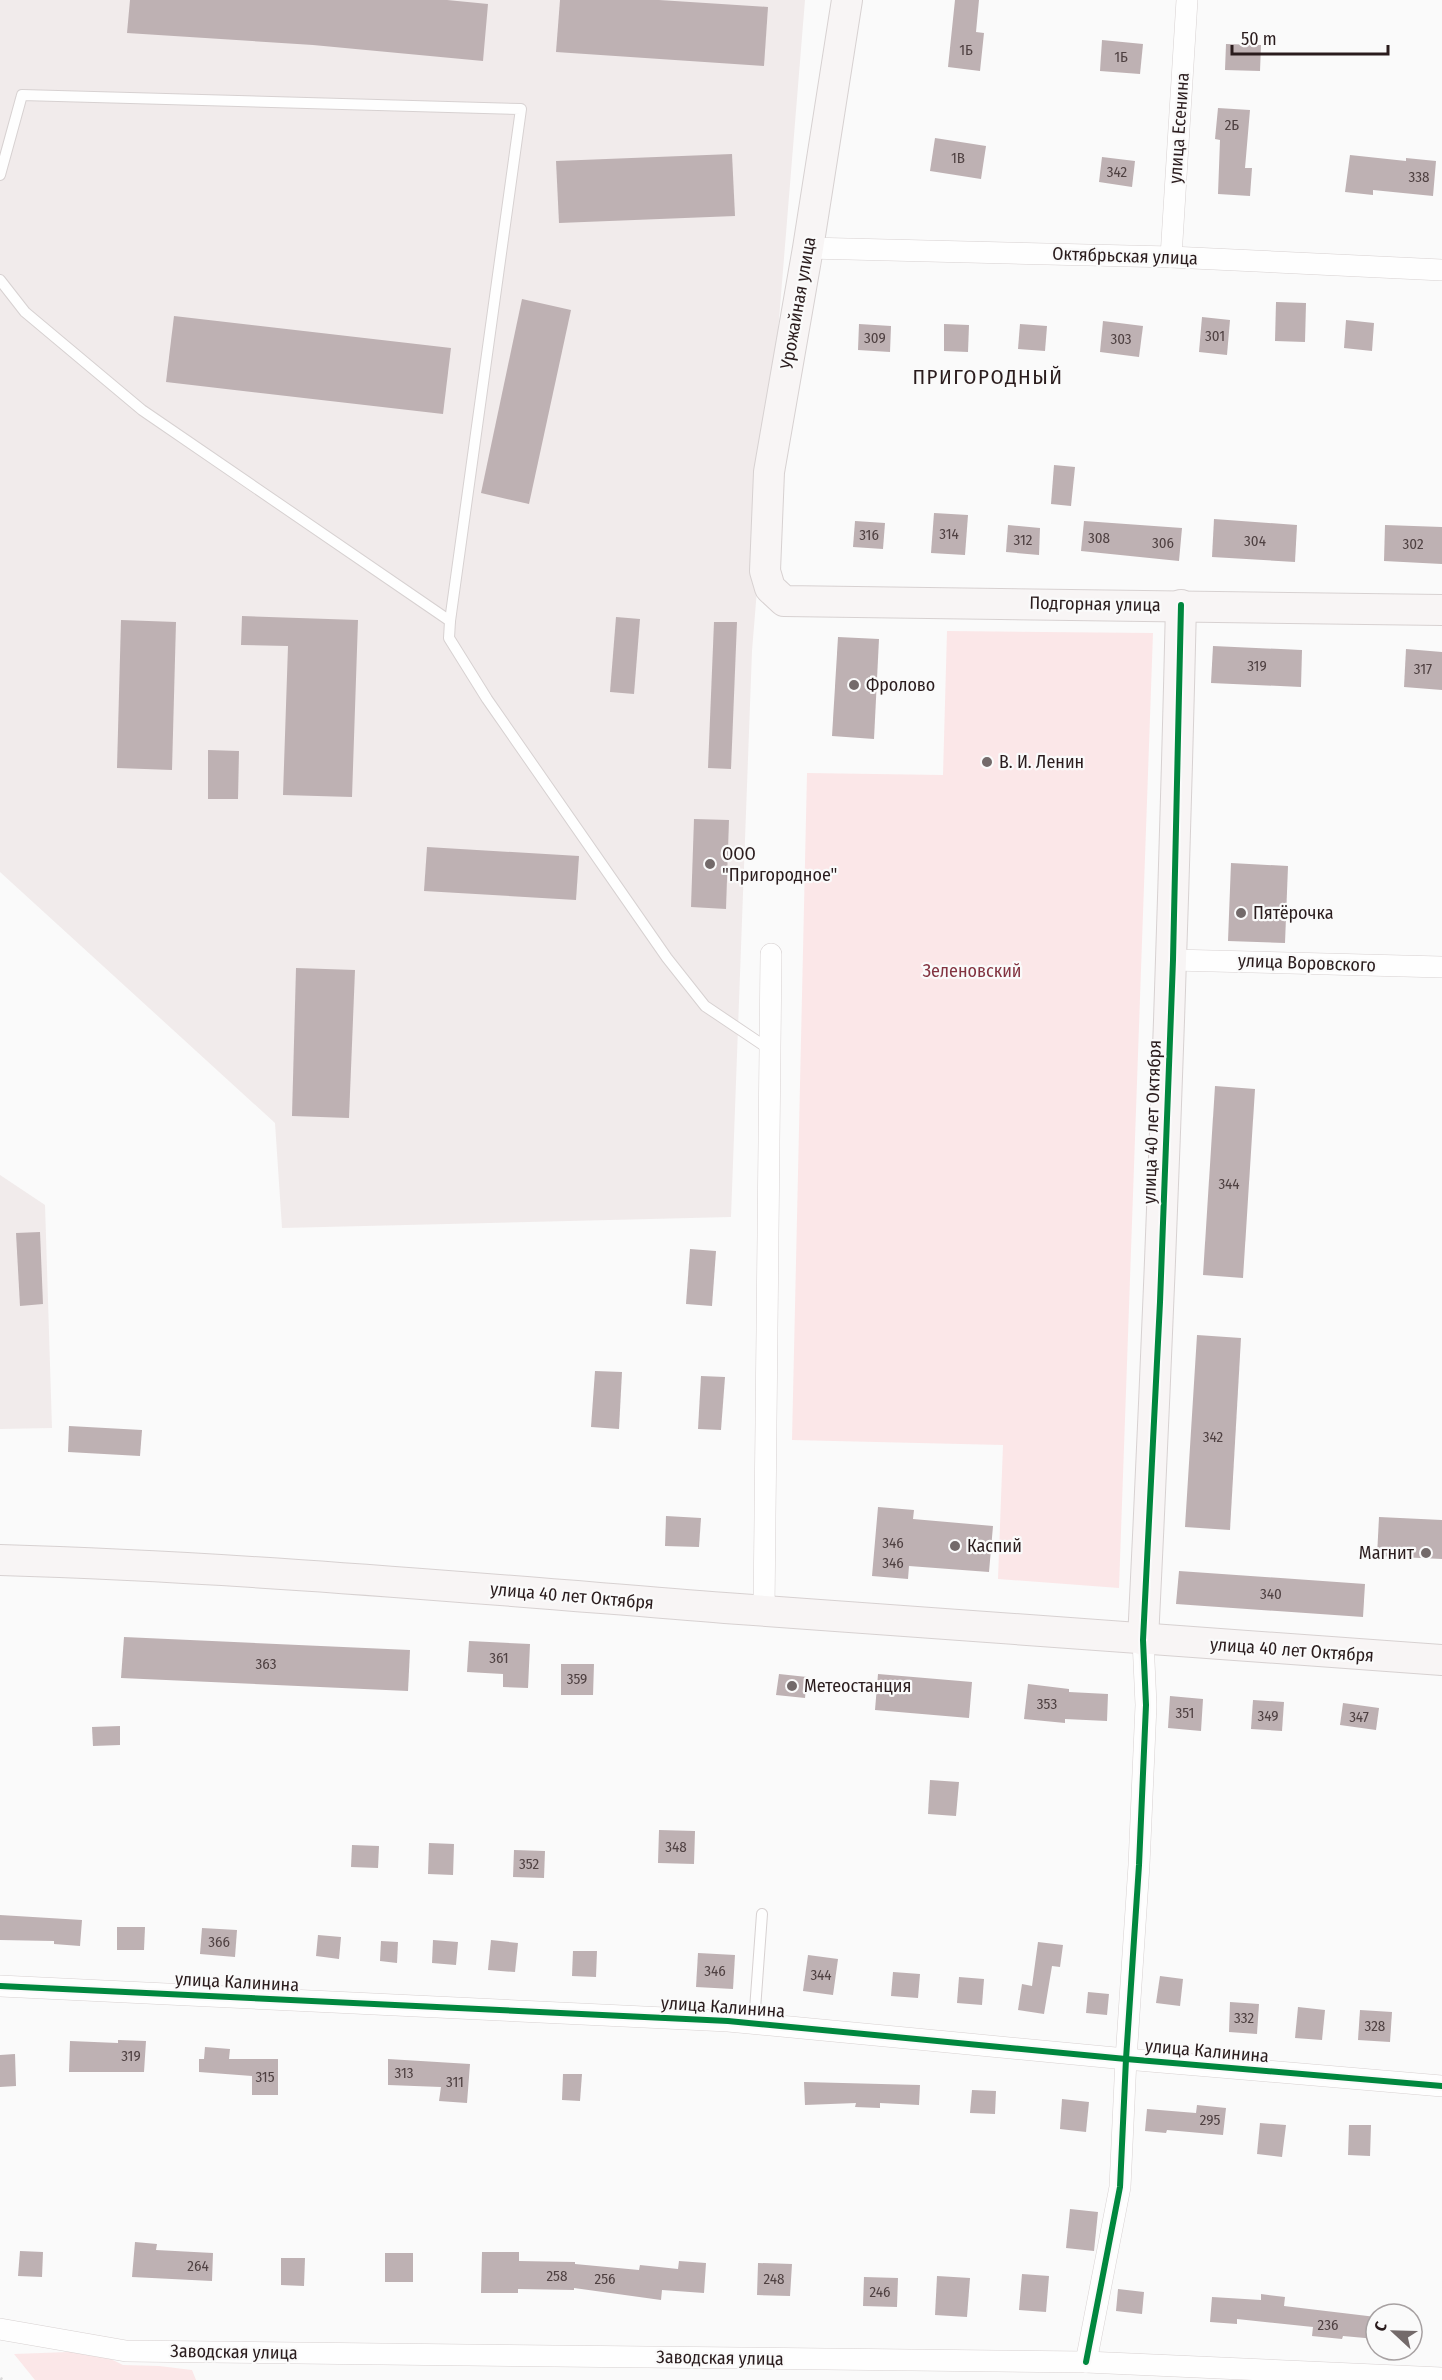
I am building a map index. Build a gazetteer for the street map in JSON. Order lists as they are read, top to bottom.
{
  "streets": {
    "street": [
      "улица Есенина",
      "Октябрьская улица",
      "Урожайная улица",
      "Подгорная улица",
      "улица Воровского",
      "улица 40 лет Октября",
      "улица Калинина",
      "Заводская улица"
    ]
  },
  "crossings": [
    ["улица Есенина", "Октябрьская улица"],
    ["Октябрьская улица", "Урожайная улица"],
    ["Урожайная улица", "Подгорная улица"],
    ["Подгорная улица", "улица 40 лет Октября"],
    ["улица Воровского", "улица 40 лет Октября"]
  ],
  "districts": ["ПРИГОРОДНЫЙ"],
  "parks": ["Зеленовский"],
  "places": [
    "Фролово",
    "В. И. Ленин",
    "ООО \"Пригородное\"",
    "Пятёрочка",
    "Каспий",
    "Магнит",
    "Метеостанция"
  ],
  "house_numbers": [
    "1Б",
    "1Б",
    "2Б",
    "1В",
    "342",
    "338",
    "301",
    "309",
    "303",
    "314",
    "316",
    "308",
    "312",
    "304",
    "306",
    "302",
    "319",
    "317",
    "344",
    "342",
    "346",
    "346",
    "340",
    "361",
    "363",
    "359",
    "353",
    "351",
    "349",
    "347",
    "348",
    "352",
    "366",
    "346",
    "344",
    "332",
    "328",
    "319",
    "313",
    "315",
    "311",
    "295",
    "264",
    "258",
    "256",
    "248",
    "246",
    "236"
  ],
  "scale_bar": "50 m",
  "north": "left"
}
